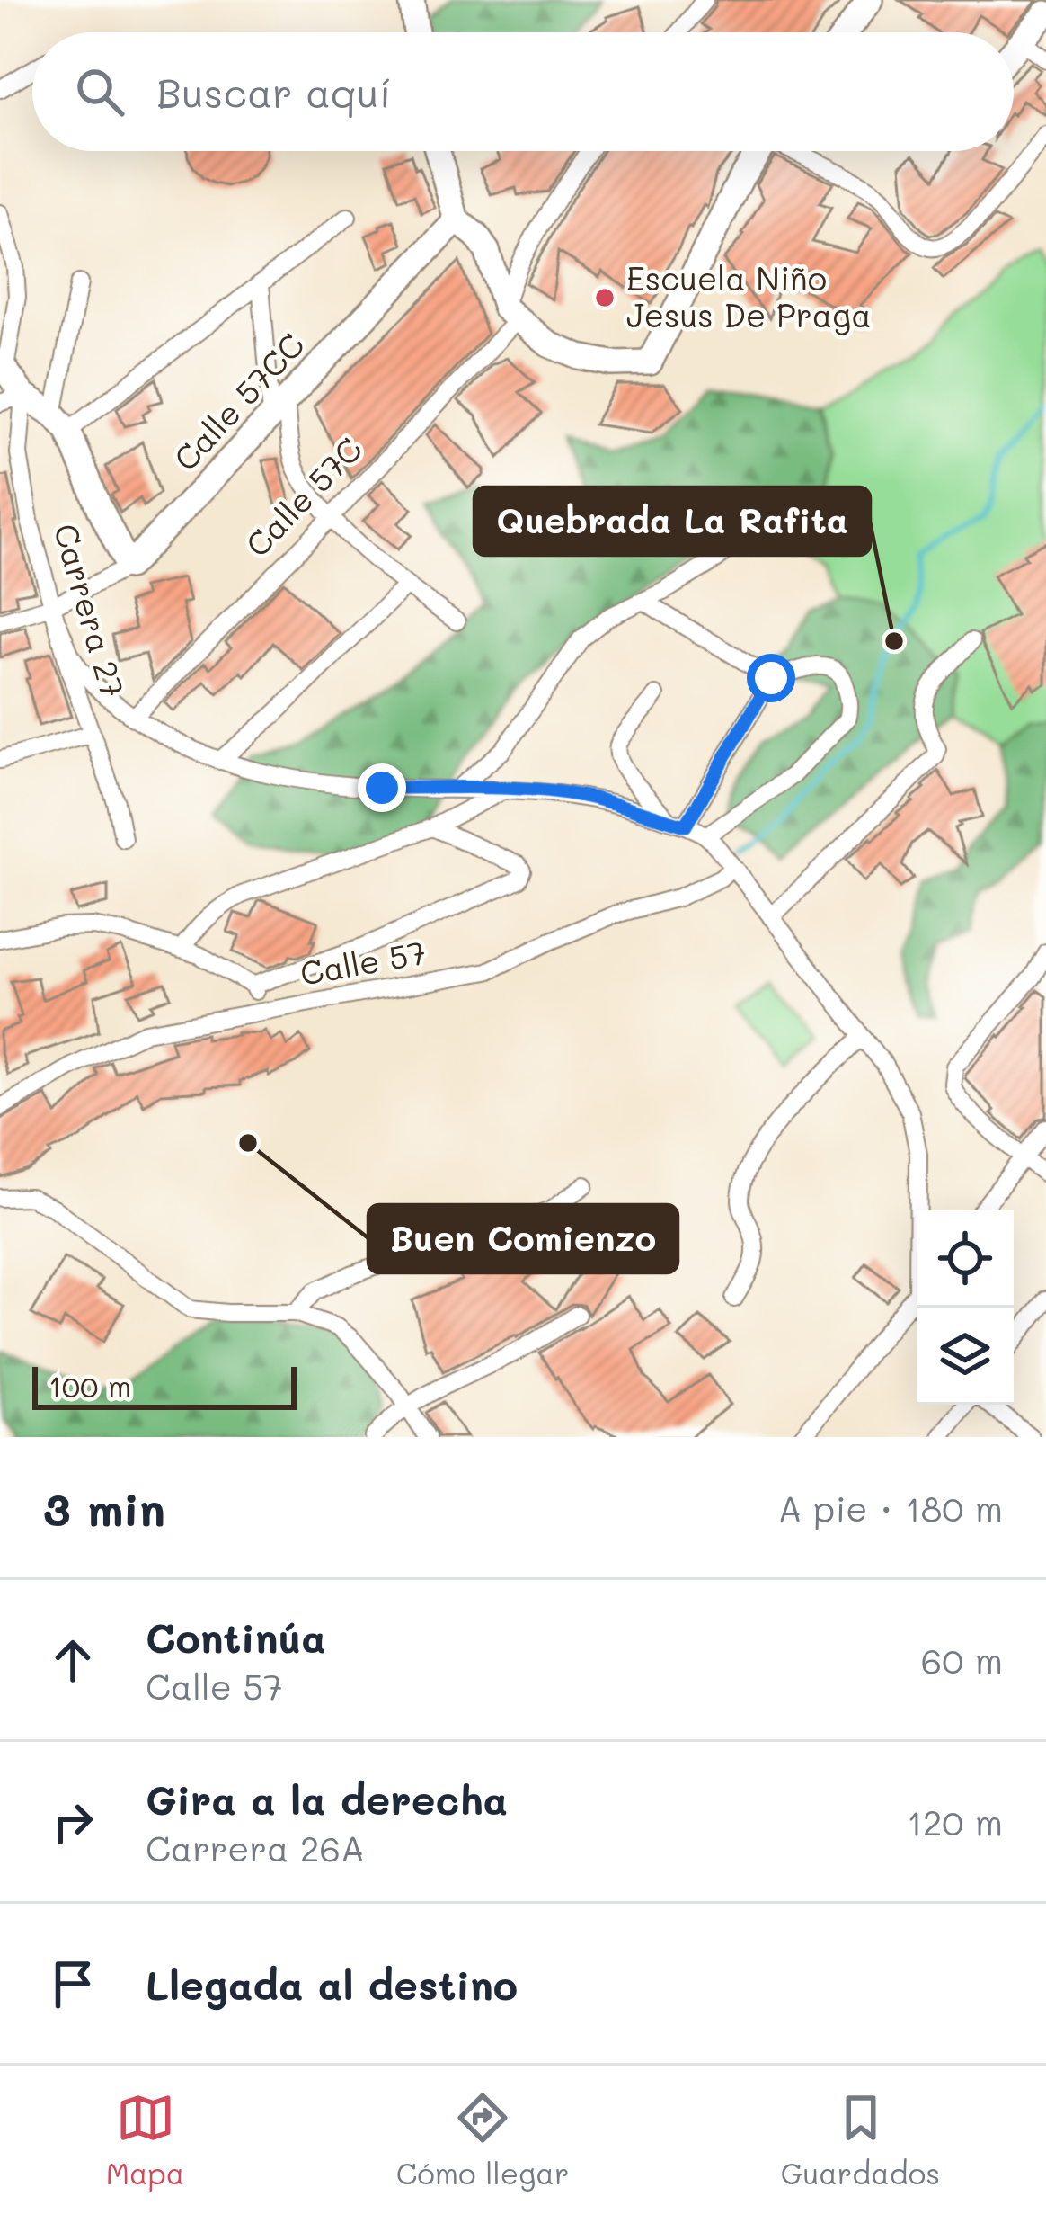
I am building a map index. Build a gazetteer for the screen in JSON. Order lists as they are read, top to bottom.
{
  "streets": {
    "street": [
      "Calle 57CC",
      "Calle 57C",
      "Carrera 27",
      "Calle 57"
    ]
  },
  "crossings": [
    ["Calle 57CC", "Carrera 27"]
  ],
  "places": ["Escuela Niño Jesus De Praga", "Quebrada La Rafita", "Buen Comienzo"],
  "scale_bar": "100 m",
  "page": {
    "search": "Buscar aquí",
    "scale": "100 m",
    "heading": ["3 min", "A pie · 180 m"],
    "list": [
      ["Continúa", "Calle 57", "60 m"],
      ["Gira a la derecha", "Carrera 26A", "120 m"],
      "Llegada al destino"
    ],
    "nav": ["Mapa", "Cómo llegar", "Guardados"]
  }
}
